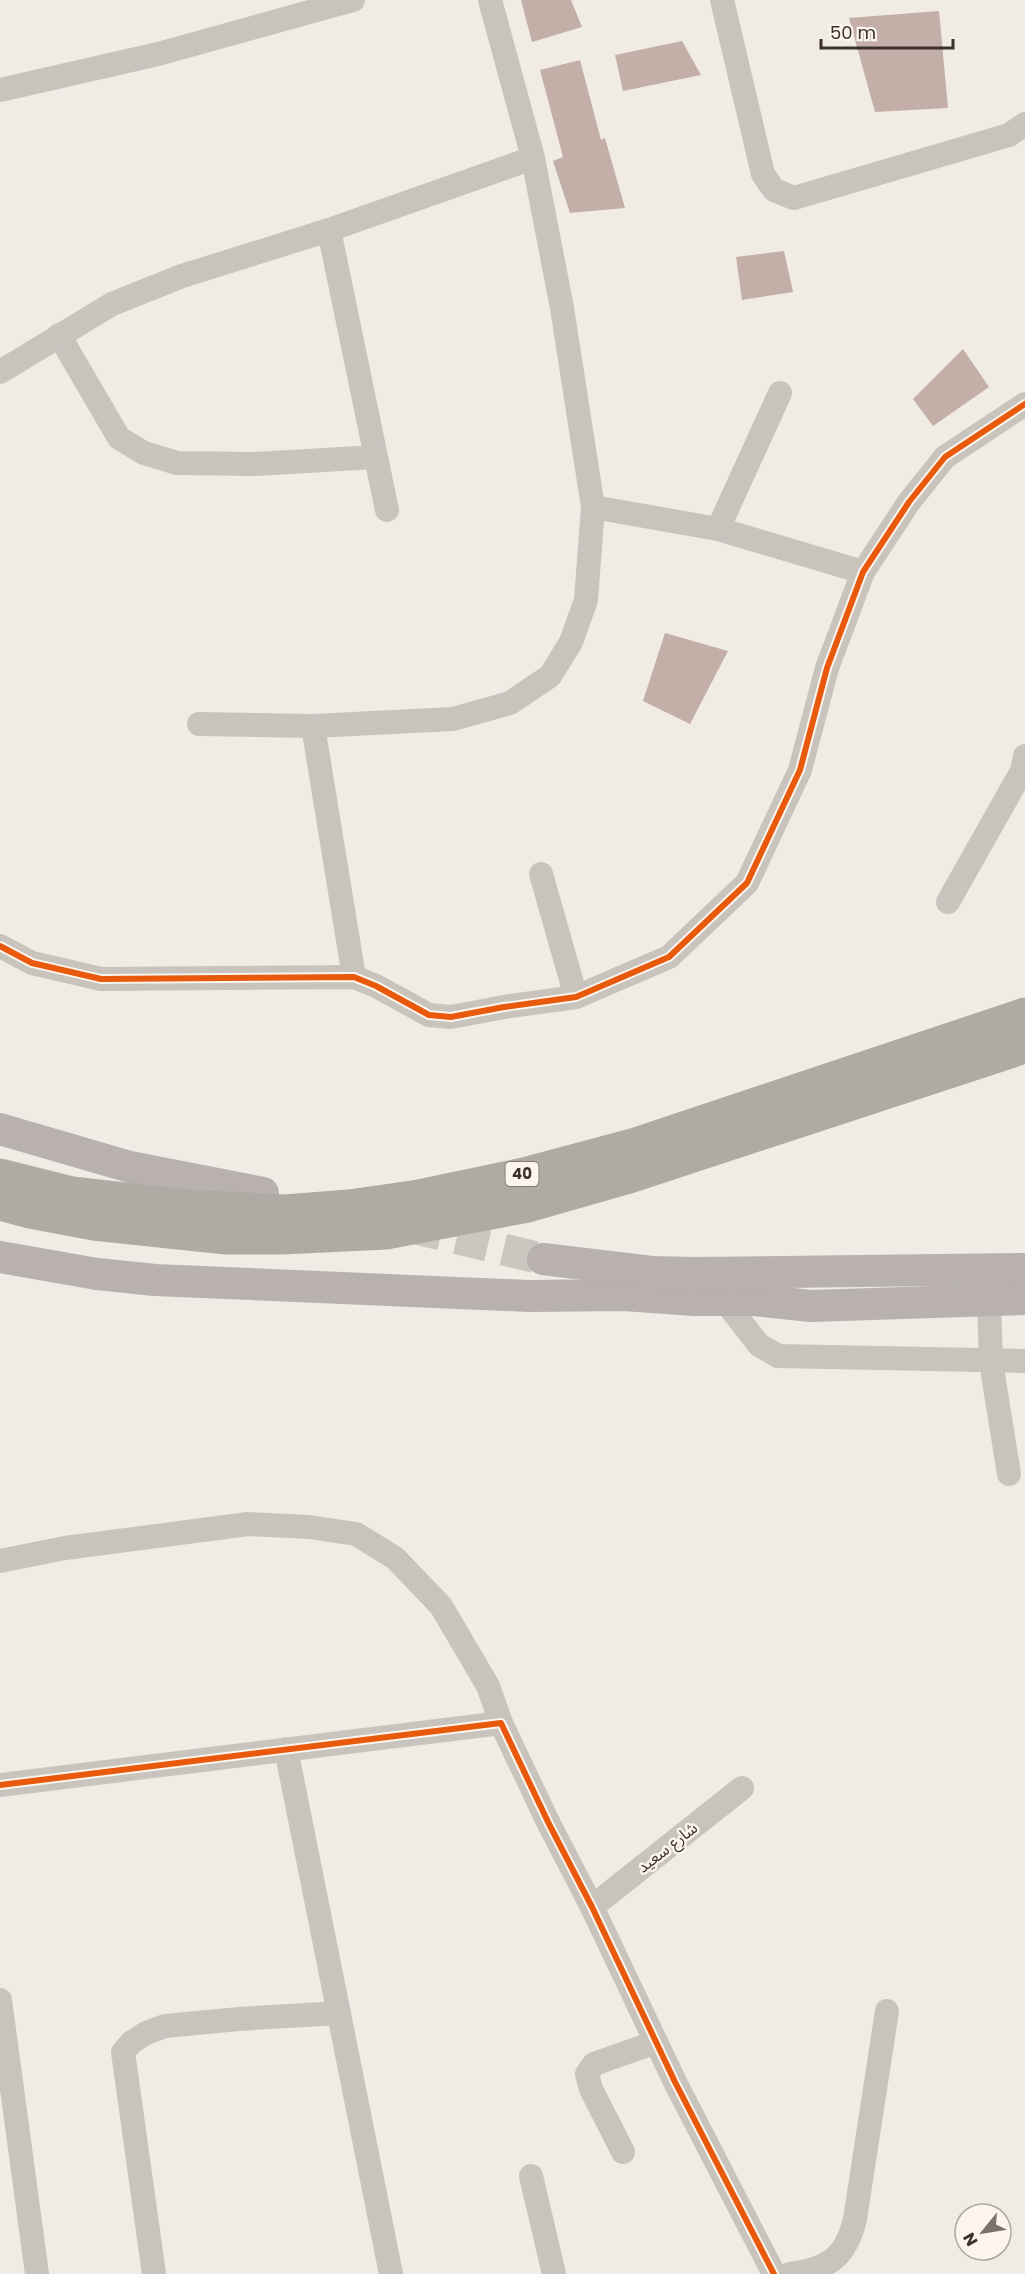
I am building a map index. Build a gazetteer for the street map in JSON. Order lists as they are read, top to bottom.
{
  "streets": {
    "highway": ["40"],
    "street": ["شارع سعيد"]
  },
  "scale_bar": "50 m",
  "north": "bottom left"
}
